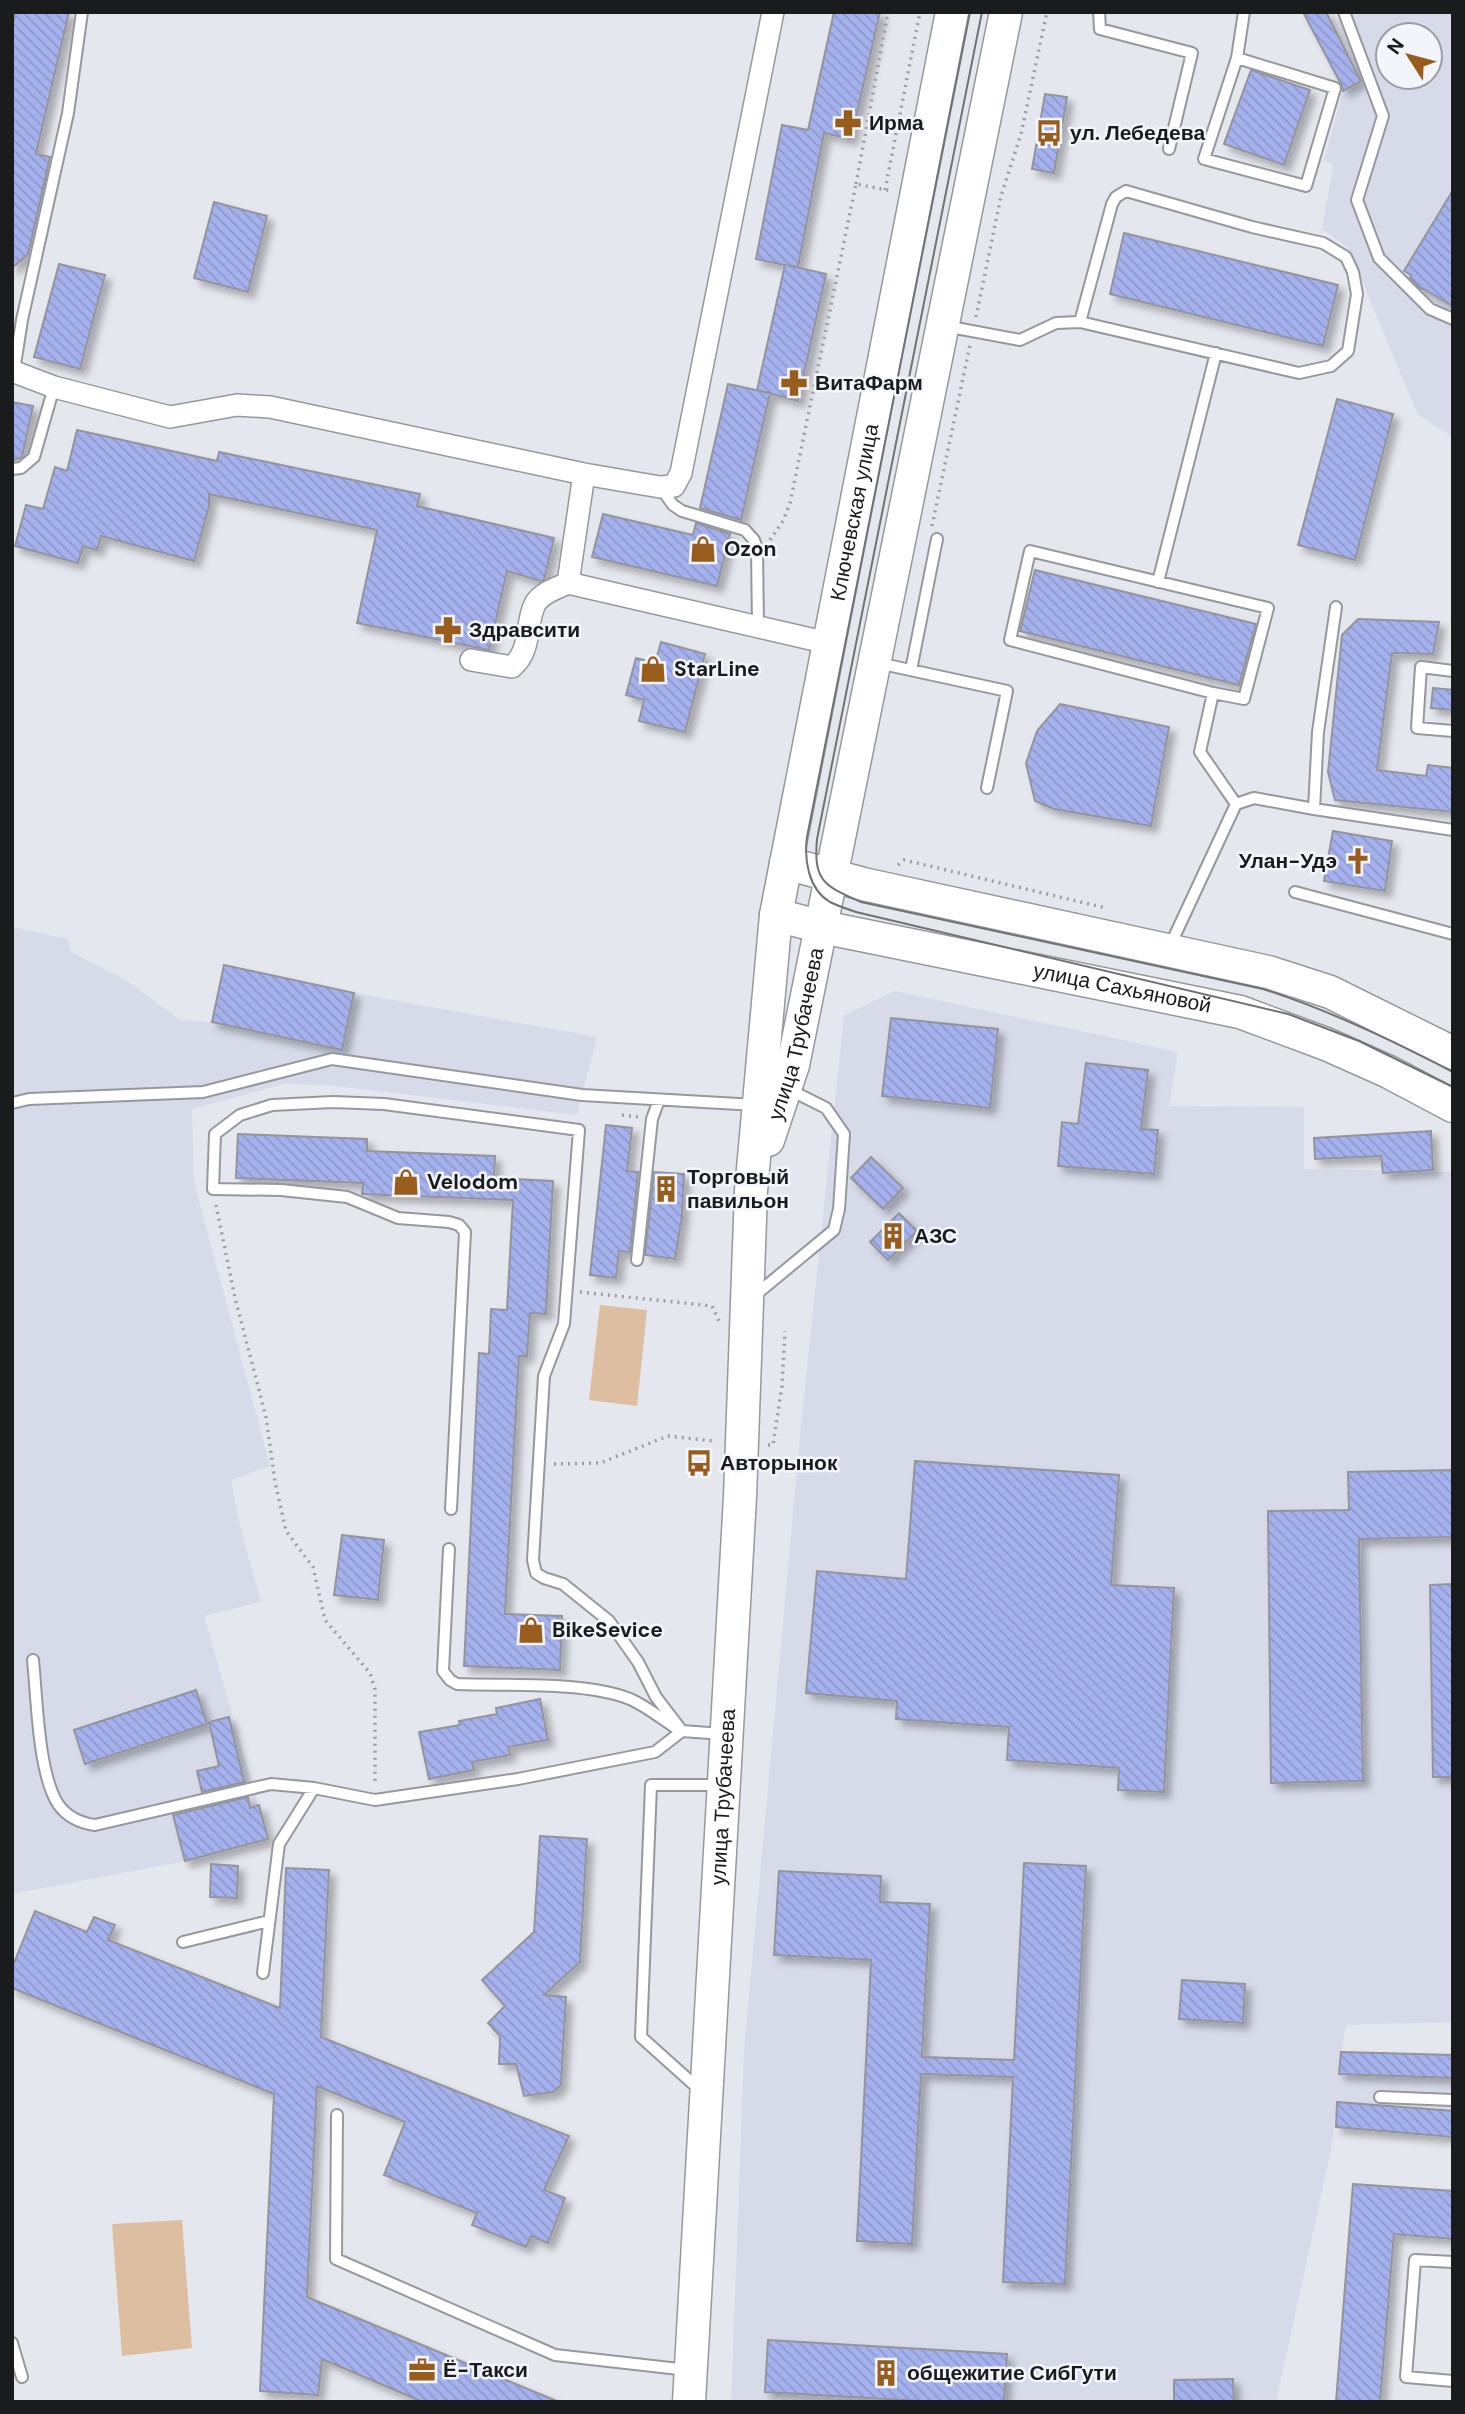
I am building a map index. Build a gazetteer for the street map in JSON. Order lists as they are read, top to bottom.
{
  "streets": {
    "main road": ["Ключевская улица", "улица Сахьяновой", "улица Трубачеева"]
  },
  "crossings": [
    ["Ключевская улица", "улица Сахьяновой"],
    ["Ключевская улица", "улица Трубачеева"],
    ["улица Сахьяновой", "улица Трубачеева"]
  ],
  "places": {
    "pharmacy": ["Ирма", "ВитаФарм", "Здравсити"],
    "bus stop": ["ул. Лебедева", "Авторынок"],
    "shop": [
      "Ozon",
      "StarLine",
      "Velodom",
      "BikeSevice"
    ],
    "church": ["Улан-Удэ"],
    "building": ["Торговый павильон", "АЗС", "общежитие СибГути"],
    "office": ["Ё-Такси"]
  },
  "north": "top left"
}
